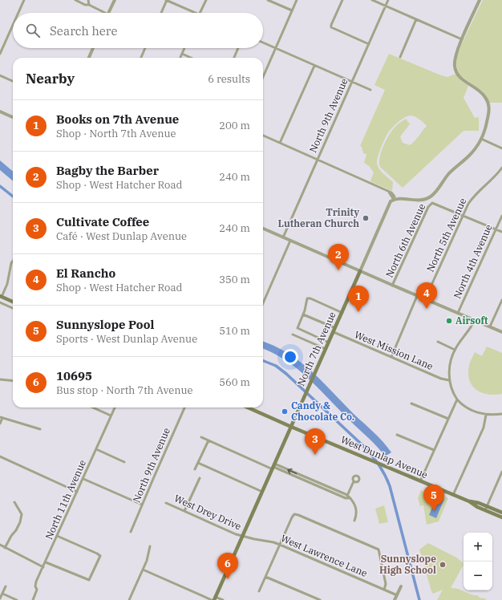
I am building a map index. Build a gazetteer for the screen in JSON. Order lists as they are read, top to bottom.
{
  "streets": {
    "main road": ["North 7th Avenue", "West Dunlap Avenue"],
    "street": [
      "North 9th Avenue",
      "North 5th Avenue",
      "North 6th Avenue",
      "North 4th Avenue",
      "West Mission Lane",
      "North 11th Avenue",
      "West Drey Drive",
      "West Lawrence Lane"
    ]
  },
  "crossings": [
    ["North 5th Avenue", "North 6th Avenue"],
    ["North 7th Avenue", "West Mission Lane"],
    ["North 7th Avenue", "West Dunlap Avenue"],
    ["North 7th Avenue", "West Drey Drive"],
    ["North 7th Avenue", "West Lawrence Lane"],
    ["West Drey Drive", "West Lawrence Lane"]
  ],
  "places": [
    "Trinity Lutheran Church",
    "Airsoft",
    "Candy & Chocolate Co.",
    "Sunnyslope High School"
  ],
  "page": {
    "search": "Search here",
    "heading": ["Nearby", "6 results"],
    "list": [
      {
        "mark": "1",
        "name": "Books on 7th Avenue",
        "note": "Shop · North 7th Avenue",
        "value": "200 m"
      },
      {
        "mark": "2",
        "name": "Bagby the Barber",
        "note": "Shop · West Hatcher Road",
        "value": "240 m"
      },
      {
        "mark": "3",
        "name": "Cultivate Coffee",
        "note": "Café · West Dunlap Avenue",
        "value": "240 m"
      },
      {
        "mark": "4",
        "name": "El Rancho",
        "note": "Shop · West Hatcher Road",
        "value": "350 m"
      },
      {
        "mark": "5",
        "name": "Sunnyslope Pool",
        "note": "Sports · West Dunlap Avenue",
        "value": "510 m"
      },
      {
        "mark": "6",
        "name": "10695",
        "note": "Bus stop · North 7th Avenue",
        "value": "560 m"
      }
    ],
    "pins": [
      "2",
      "4",
      "1",
      "3",
      "5",
      "6"
    ],
    "map_buttons": ["+", "−"]
  }
}
